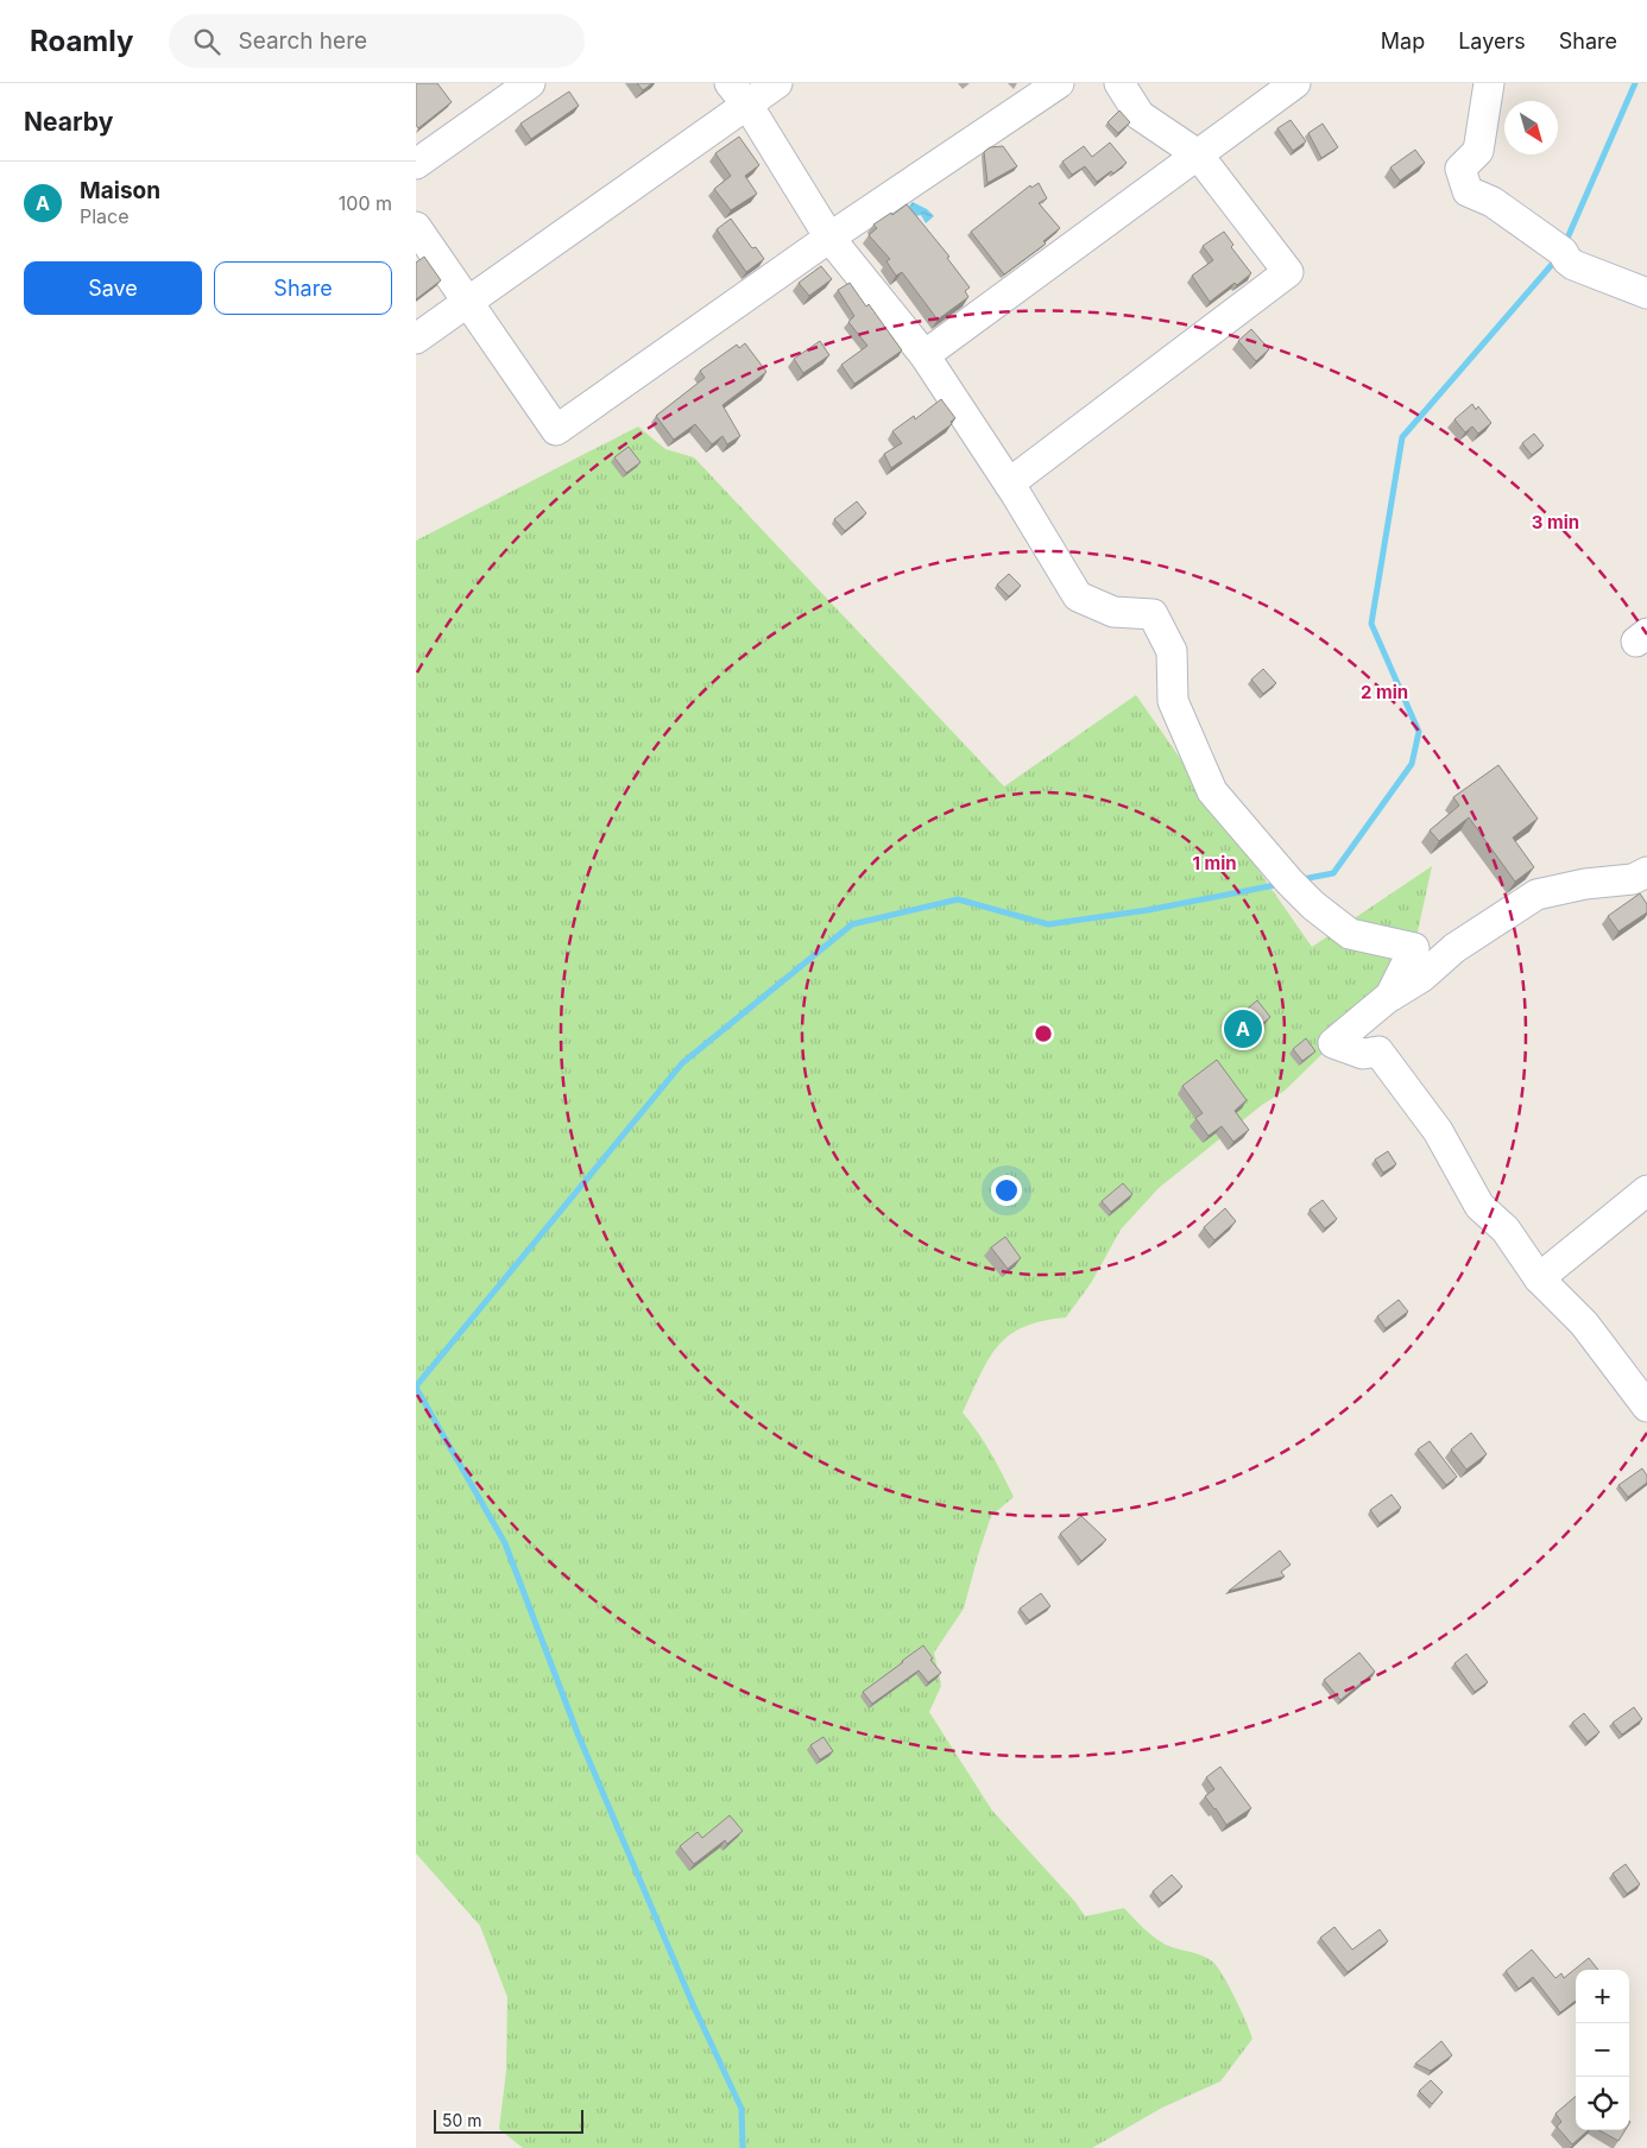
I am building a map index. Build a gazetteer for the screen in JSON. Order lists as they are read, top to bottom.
{
  "scale_bar": "50 m",
  "north": "bottom right",
  "page": {
    "header": "Roamly",
    "search": "Search here",
    "nav": ["Map", "Layers", "Share"],
    "heading": "Nearby",
    "list": [
      {
        "mark": "A",
        "name": "Maison",
        "note": "Place",
        "value": "100 m"
      }
    ],
    "buttons": ["Save", "Share"],
    "pins": "A",
    "map_buttons": ["+", "−"],
    "scale": "50 m"
  },
  "rings": ["3 min", "2 min", "1 min"]
}
